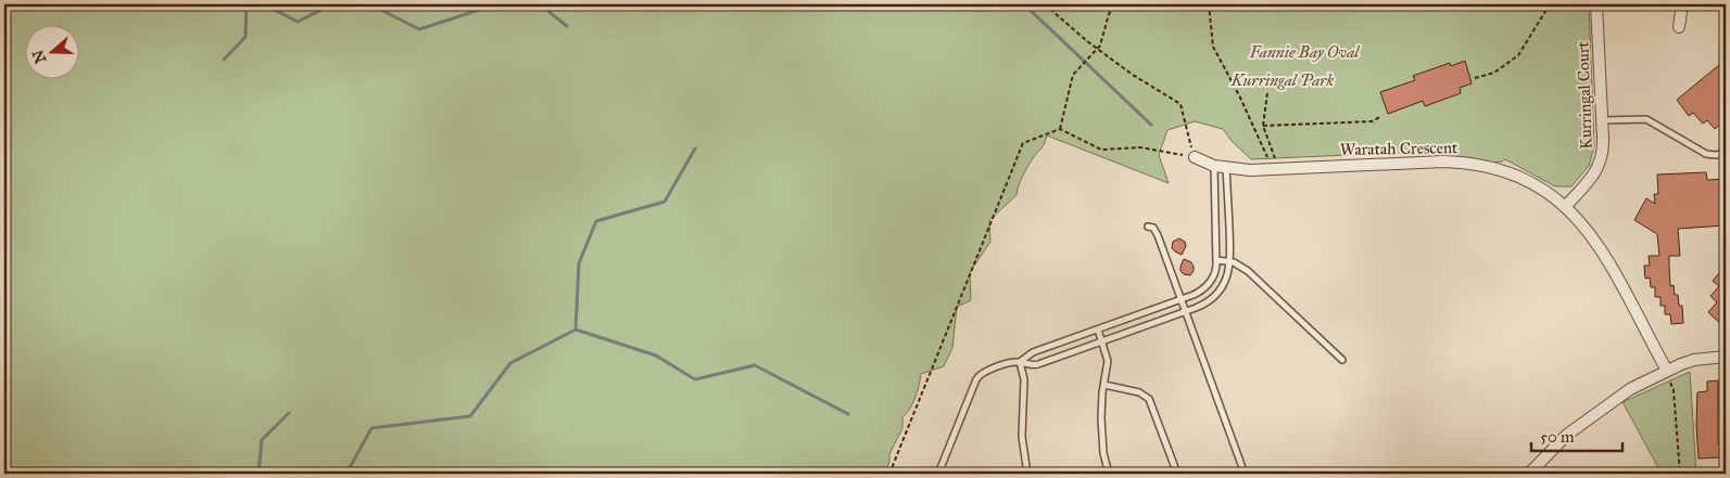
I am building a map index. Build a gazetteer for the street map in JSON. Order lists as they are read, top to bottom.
{
  "streets": {
    "street": ["Kurringal Court", "Waratah Crescent"]
  },
  "crossings": [
    ["Kurringal Court", "Waratah Crescent"]
  ],
  "parks": ["Fannie Bay Oval", "Kurringal Park"],
  "scale_bar": "50 m",
  "north": "left"
}
